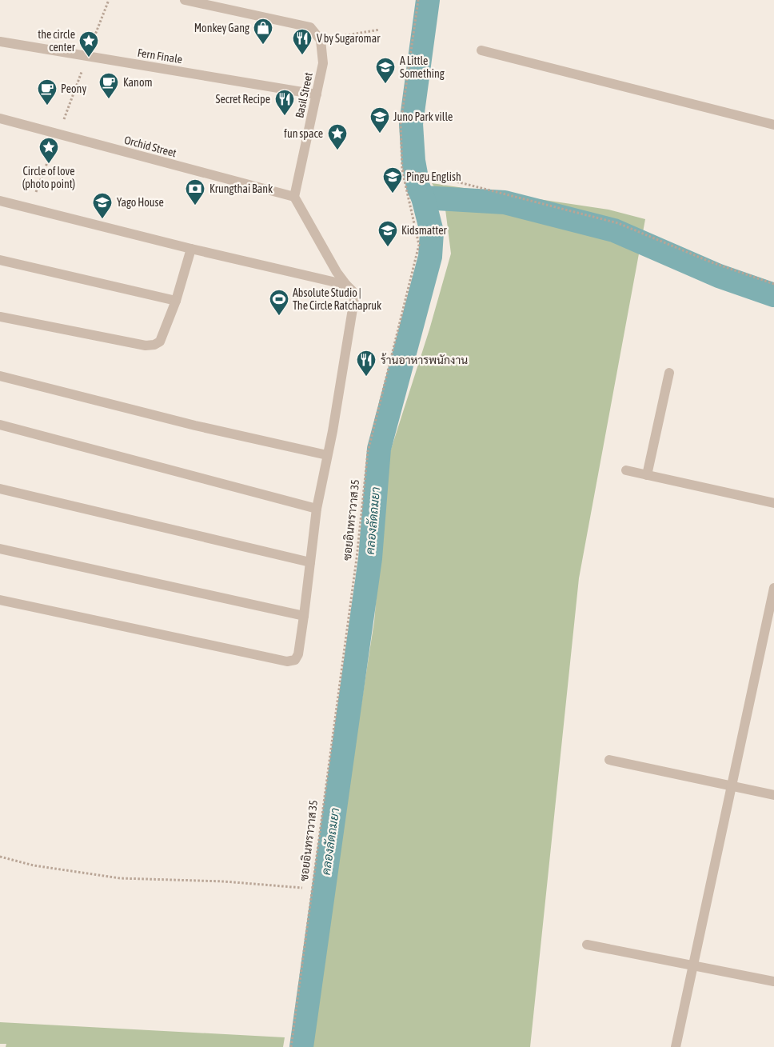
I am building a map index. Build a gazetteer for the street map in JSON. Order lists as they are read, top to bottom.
{
  "streets": {
    "street": ["Fern Finale", "Basil Street", "Orchid Street"],
    "path": ["ซอยอินทราวาส 35"]
  },
  "crossings": [
    ["Fern Finale", "Basil Street"],
    ["Basil Street", "Orchid Street"]
  ],
  "water": ["คลองลัดถมยา"],
  "places": {
    "shop": ["Monkey Gang"],
    "restaurant": ["V by Sugaromar", "Secret Recipe", "ร้านอาหารพนักงาน"],
    "place": ["the circle center", "fun space", "Circle of love (photo point)"],
    "school or university": [
      "A Little Something",
      "Juno Park ville",
      "Pingu English",
      "Yago House",
      "Kidsmatter"
    ],
    "cafe": ["Kanom", "Peony"],
    "bank": ["Krungthai Bank"],
    "sports": ["Absolute Studio | The Circle Ratchapruk"]
  }
}
